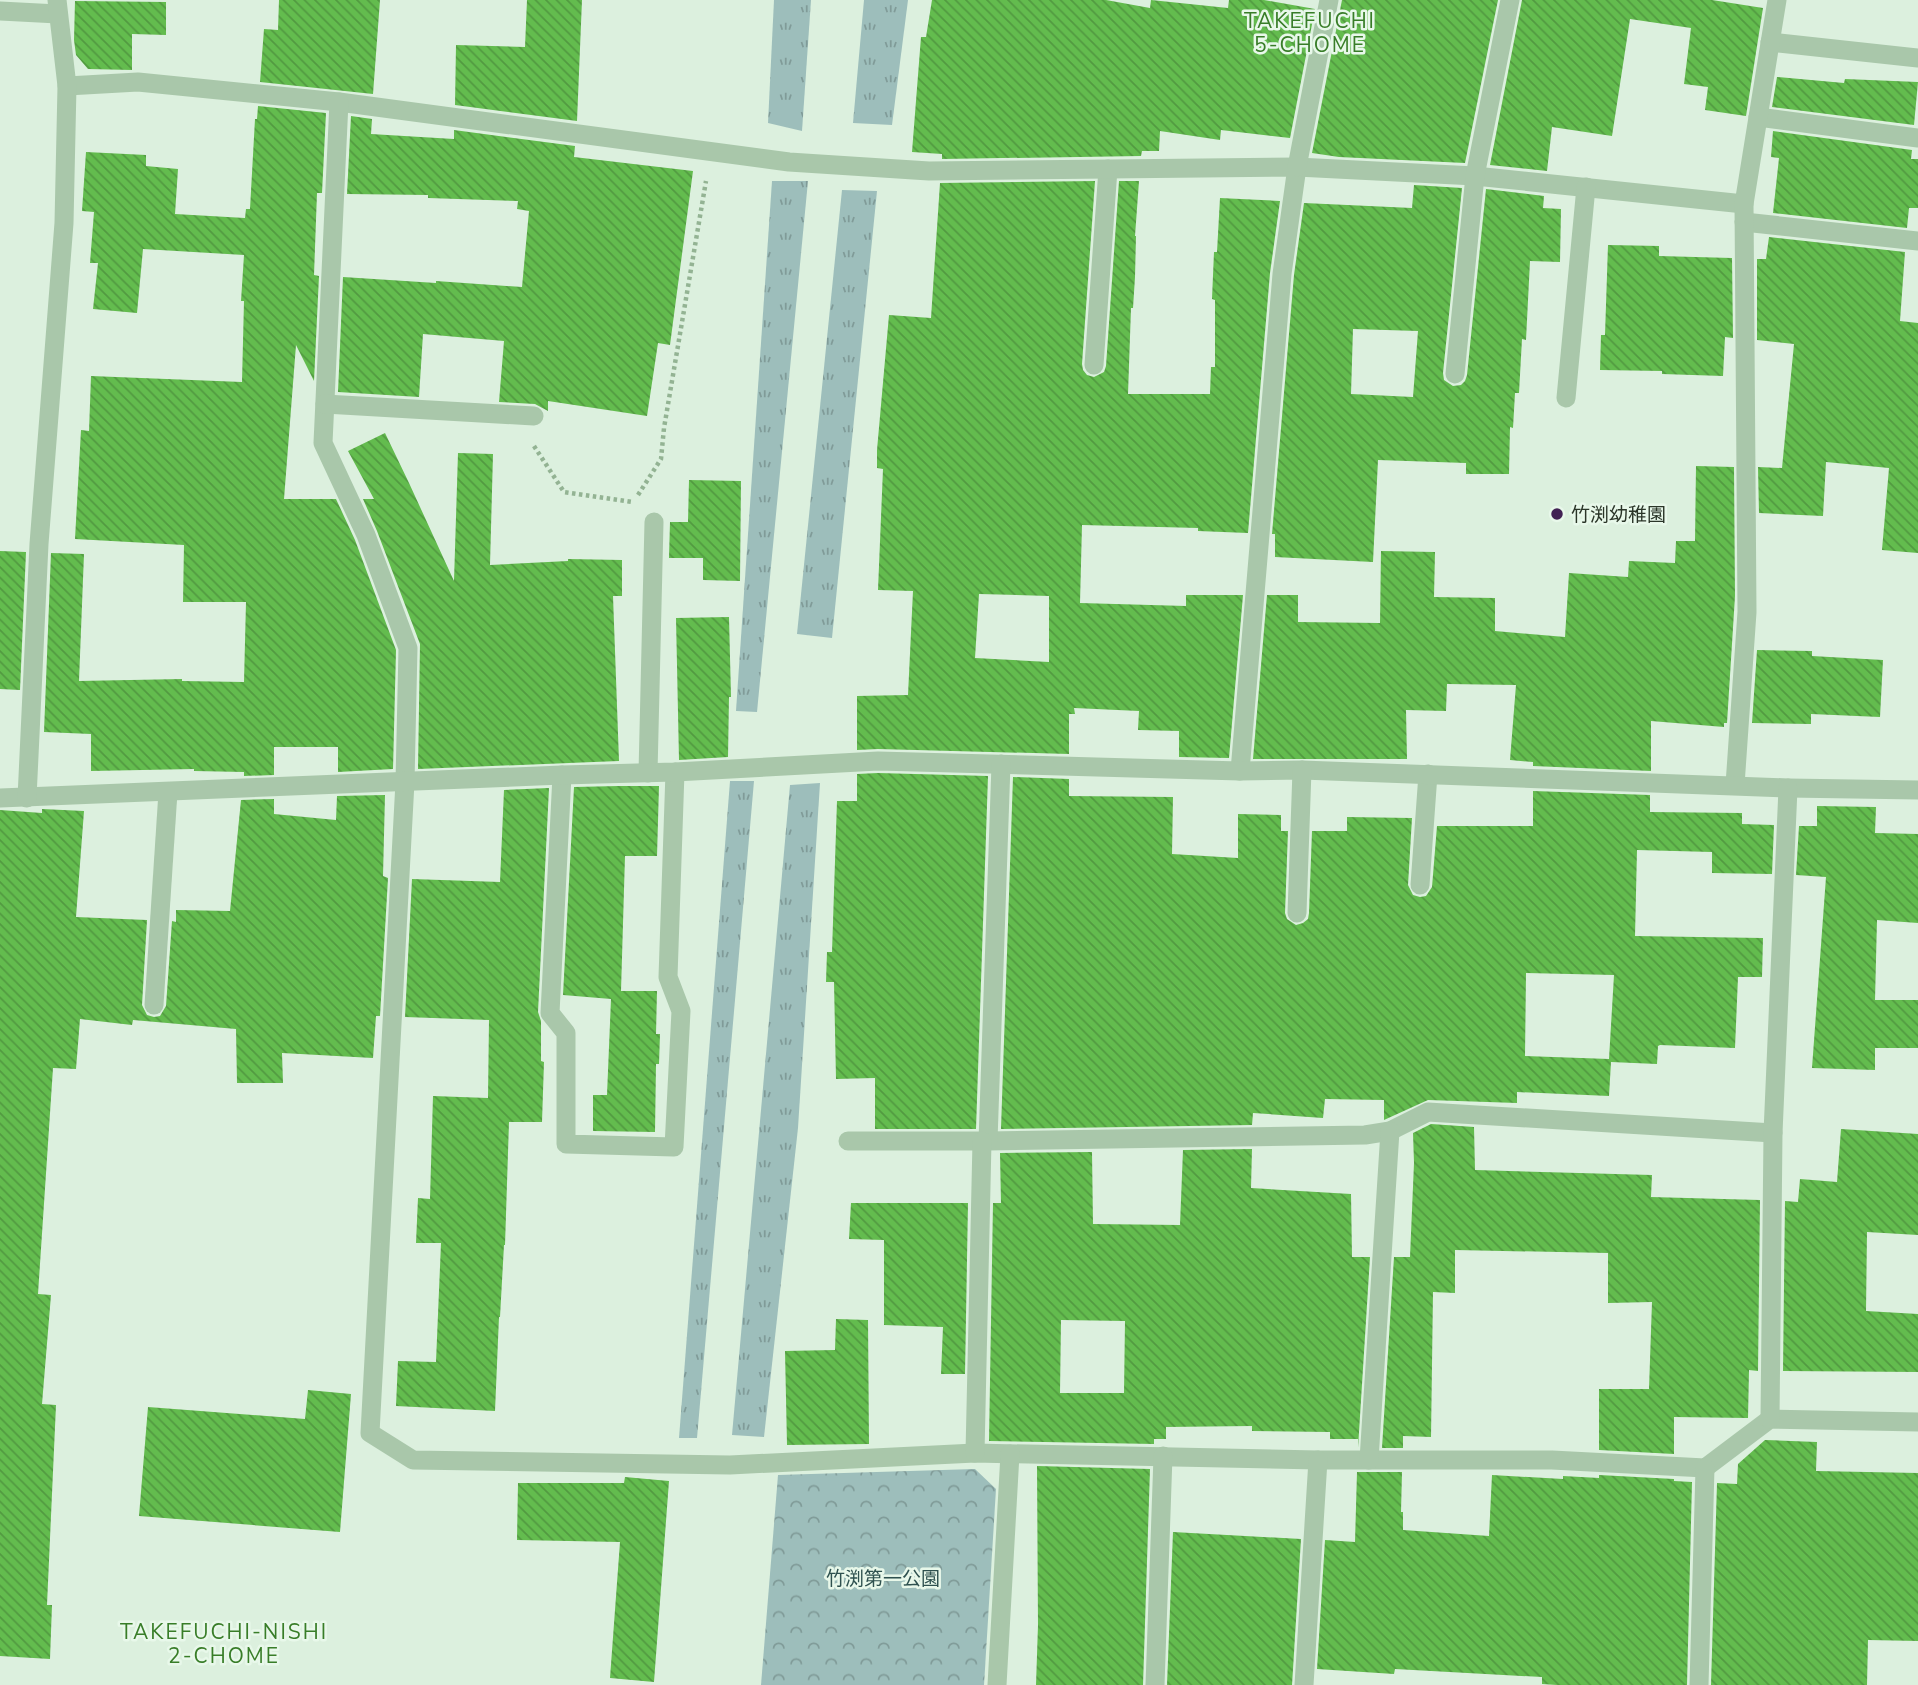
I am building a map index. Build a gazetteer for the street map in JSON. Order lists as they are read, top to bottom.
{
  "districts": ["TAKEFUCHI 5-CHOME", "TAKEFUCHI-NISHI 2-CHOME"],
  "parks": ["竹渕第一公園"],
  "places": ["竹渕幼稚園"]
}
